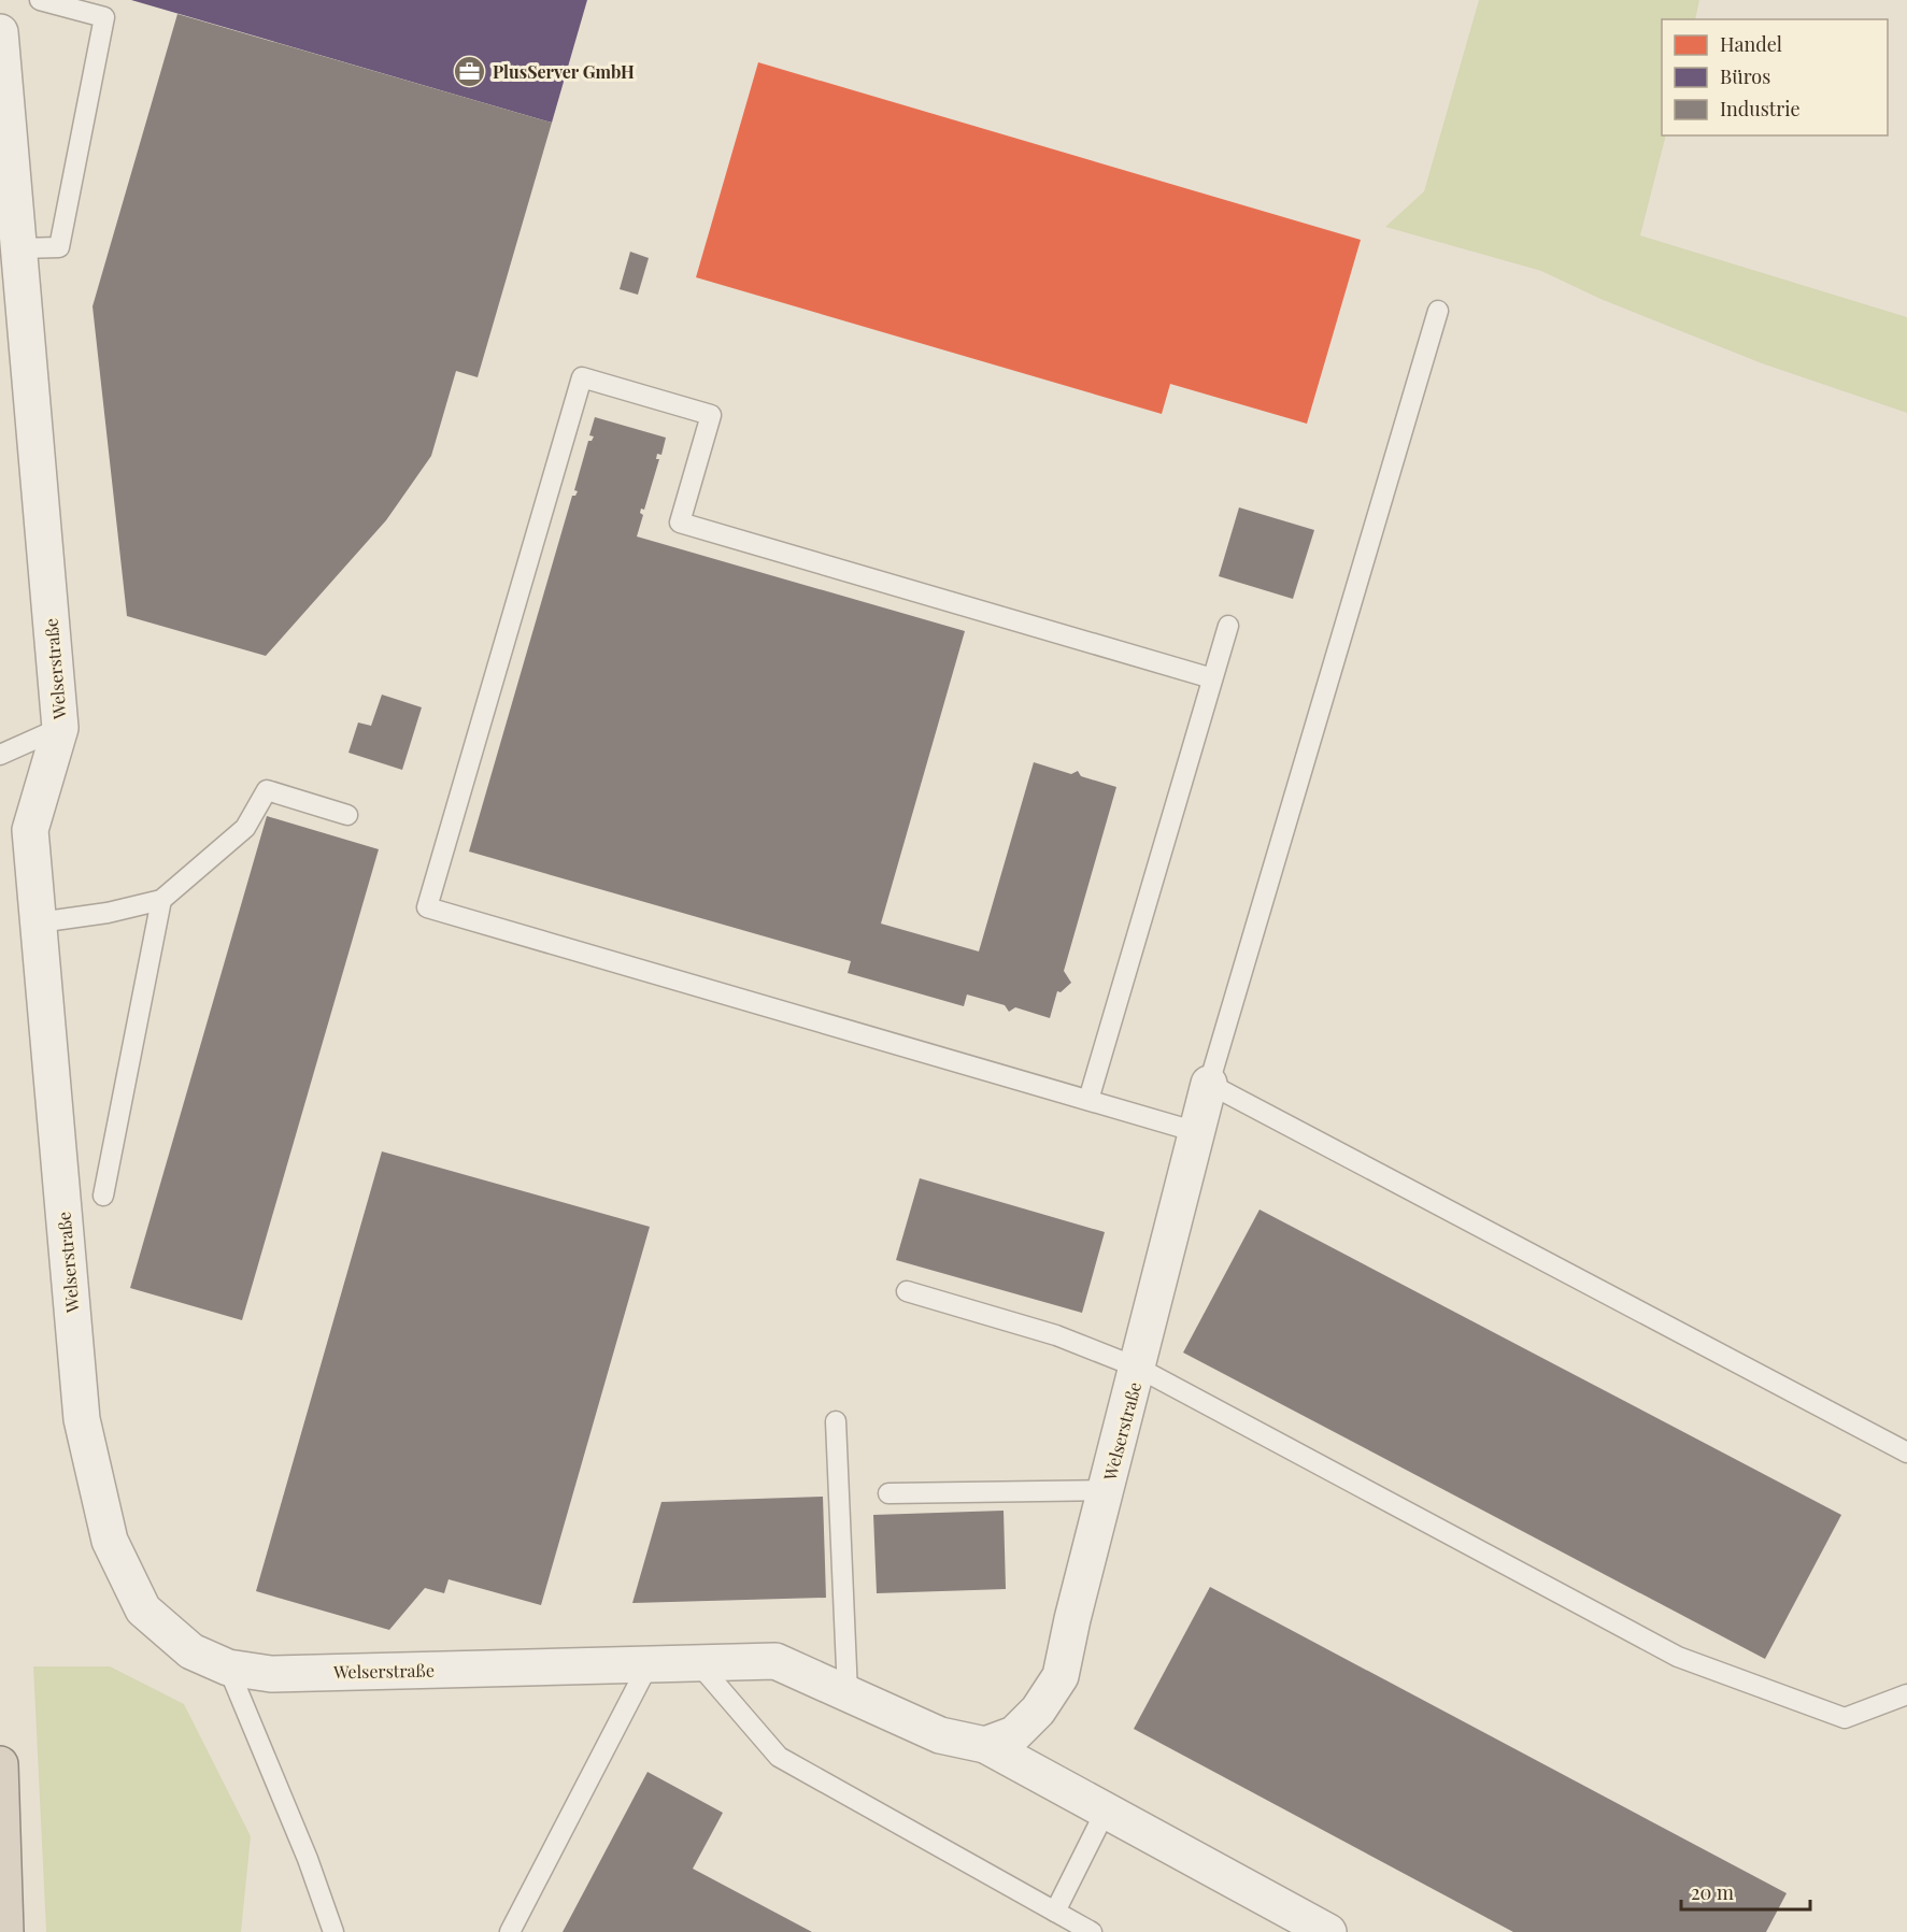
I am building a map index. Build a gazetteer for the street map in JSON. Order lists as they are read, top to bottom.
{
  "streets": {
    "street": ["Welserstraße"]
  },
  "places": {
    "office": ["PlusServer GmbH"]
  },
  "legend": ["Handel", "Büros", "Industrie"],
  "scale_bar": "20 m"
}
